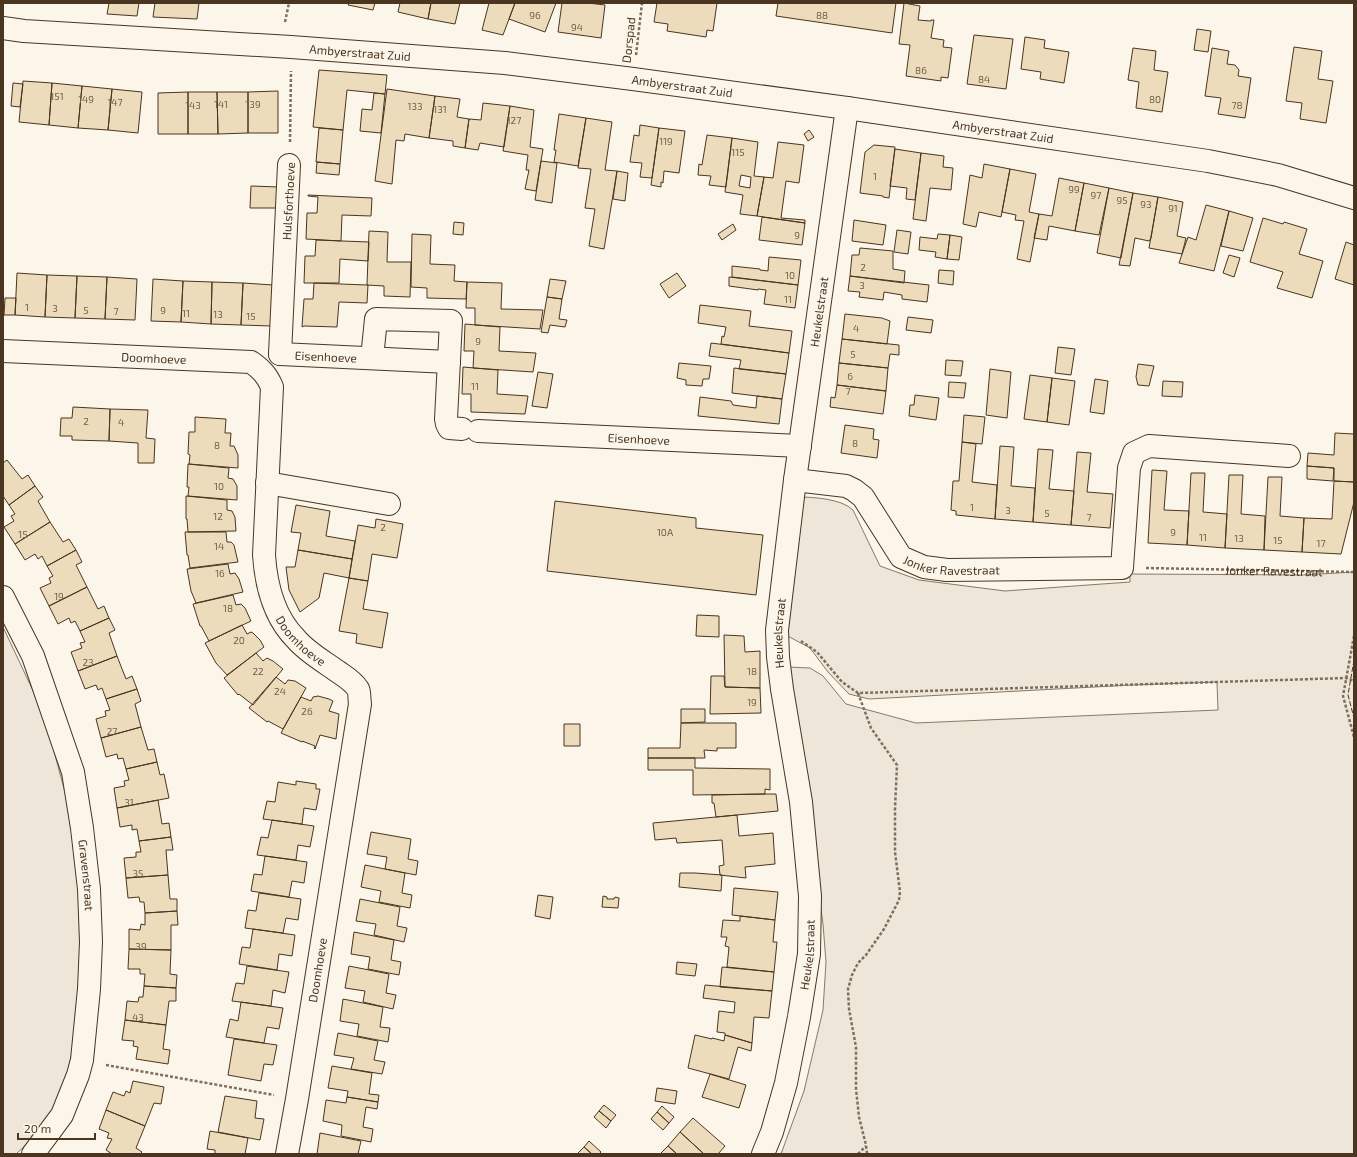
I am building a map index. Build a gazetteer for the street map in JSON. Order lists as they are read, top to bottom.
{
  "streets": {
    "street": [
      "Ambyerstraat Zuid",
      "Hulsforthoeve",
      "Heukelstraat",
      "Eisenhoeve",
      "Doomhoeve",
      "Jonker Ravestraat",
      "Gravenstraat"
    ],
    "path": ["Dorspad"]
  },
  "crossings": [
    ["Dorspad", "Ambyerstraat Zuid"],
    ["Ambyerstraat Zuid", "Hulsforthoeve"],
    ["Ambyerstraat Zuid", "Heukelstraat"],
    ["Hulsforthoeve", "Eisenhoeve"],
    ["Heukelstraat", "Eisenhoeve"],
    ["Heukelstraat", "Jonker Ravestraat"]
  ],
  "house_numbers": [
    "96",
    "88",
    "94",
    "86",
    "84",
    "151",
    "149",
    "80",
    "147",
    "141",
    "139",
    "143",
    "78",
    "133",
    "131",
    "127",
    "119",
    "115",
    "1",
    "99",
    "97",
    "95",
    "93",
    "91",
    "9",
    "2",
    "10",
    "3",
    "11",
    "1",
    "3",
    "5",
    "9",
    "7",
    "11",
    "13",
    "15",
    "4",
    "9",
    "5",
    "6",
    "11",
    "7",
    "2",
    "4",
    "8",
    "8",
    "10",
    "1",
    "3",
    "5",
    "12",
    "7",
    "2",
    "10A",
    "9",
    "15",
    "11",
    "13",
    "15",
    "17",
    "14",
    "16",
    "19",
    "18",
    "20",
    "23",
    "22",
    "18",
    "24",
    "19",
    "26",
    "27",
    "31",
    "35",
    "39",
    "43"
  ],
  "scale_bar": "20 m"
}
